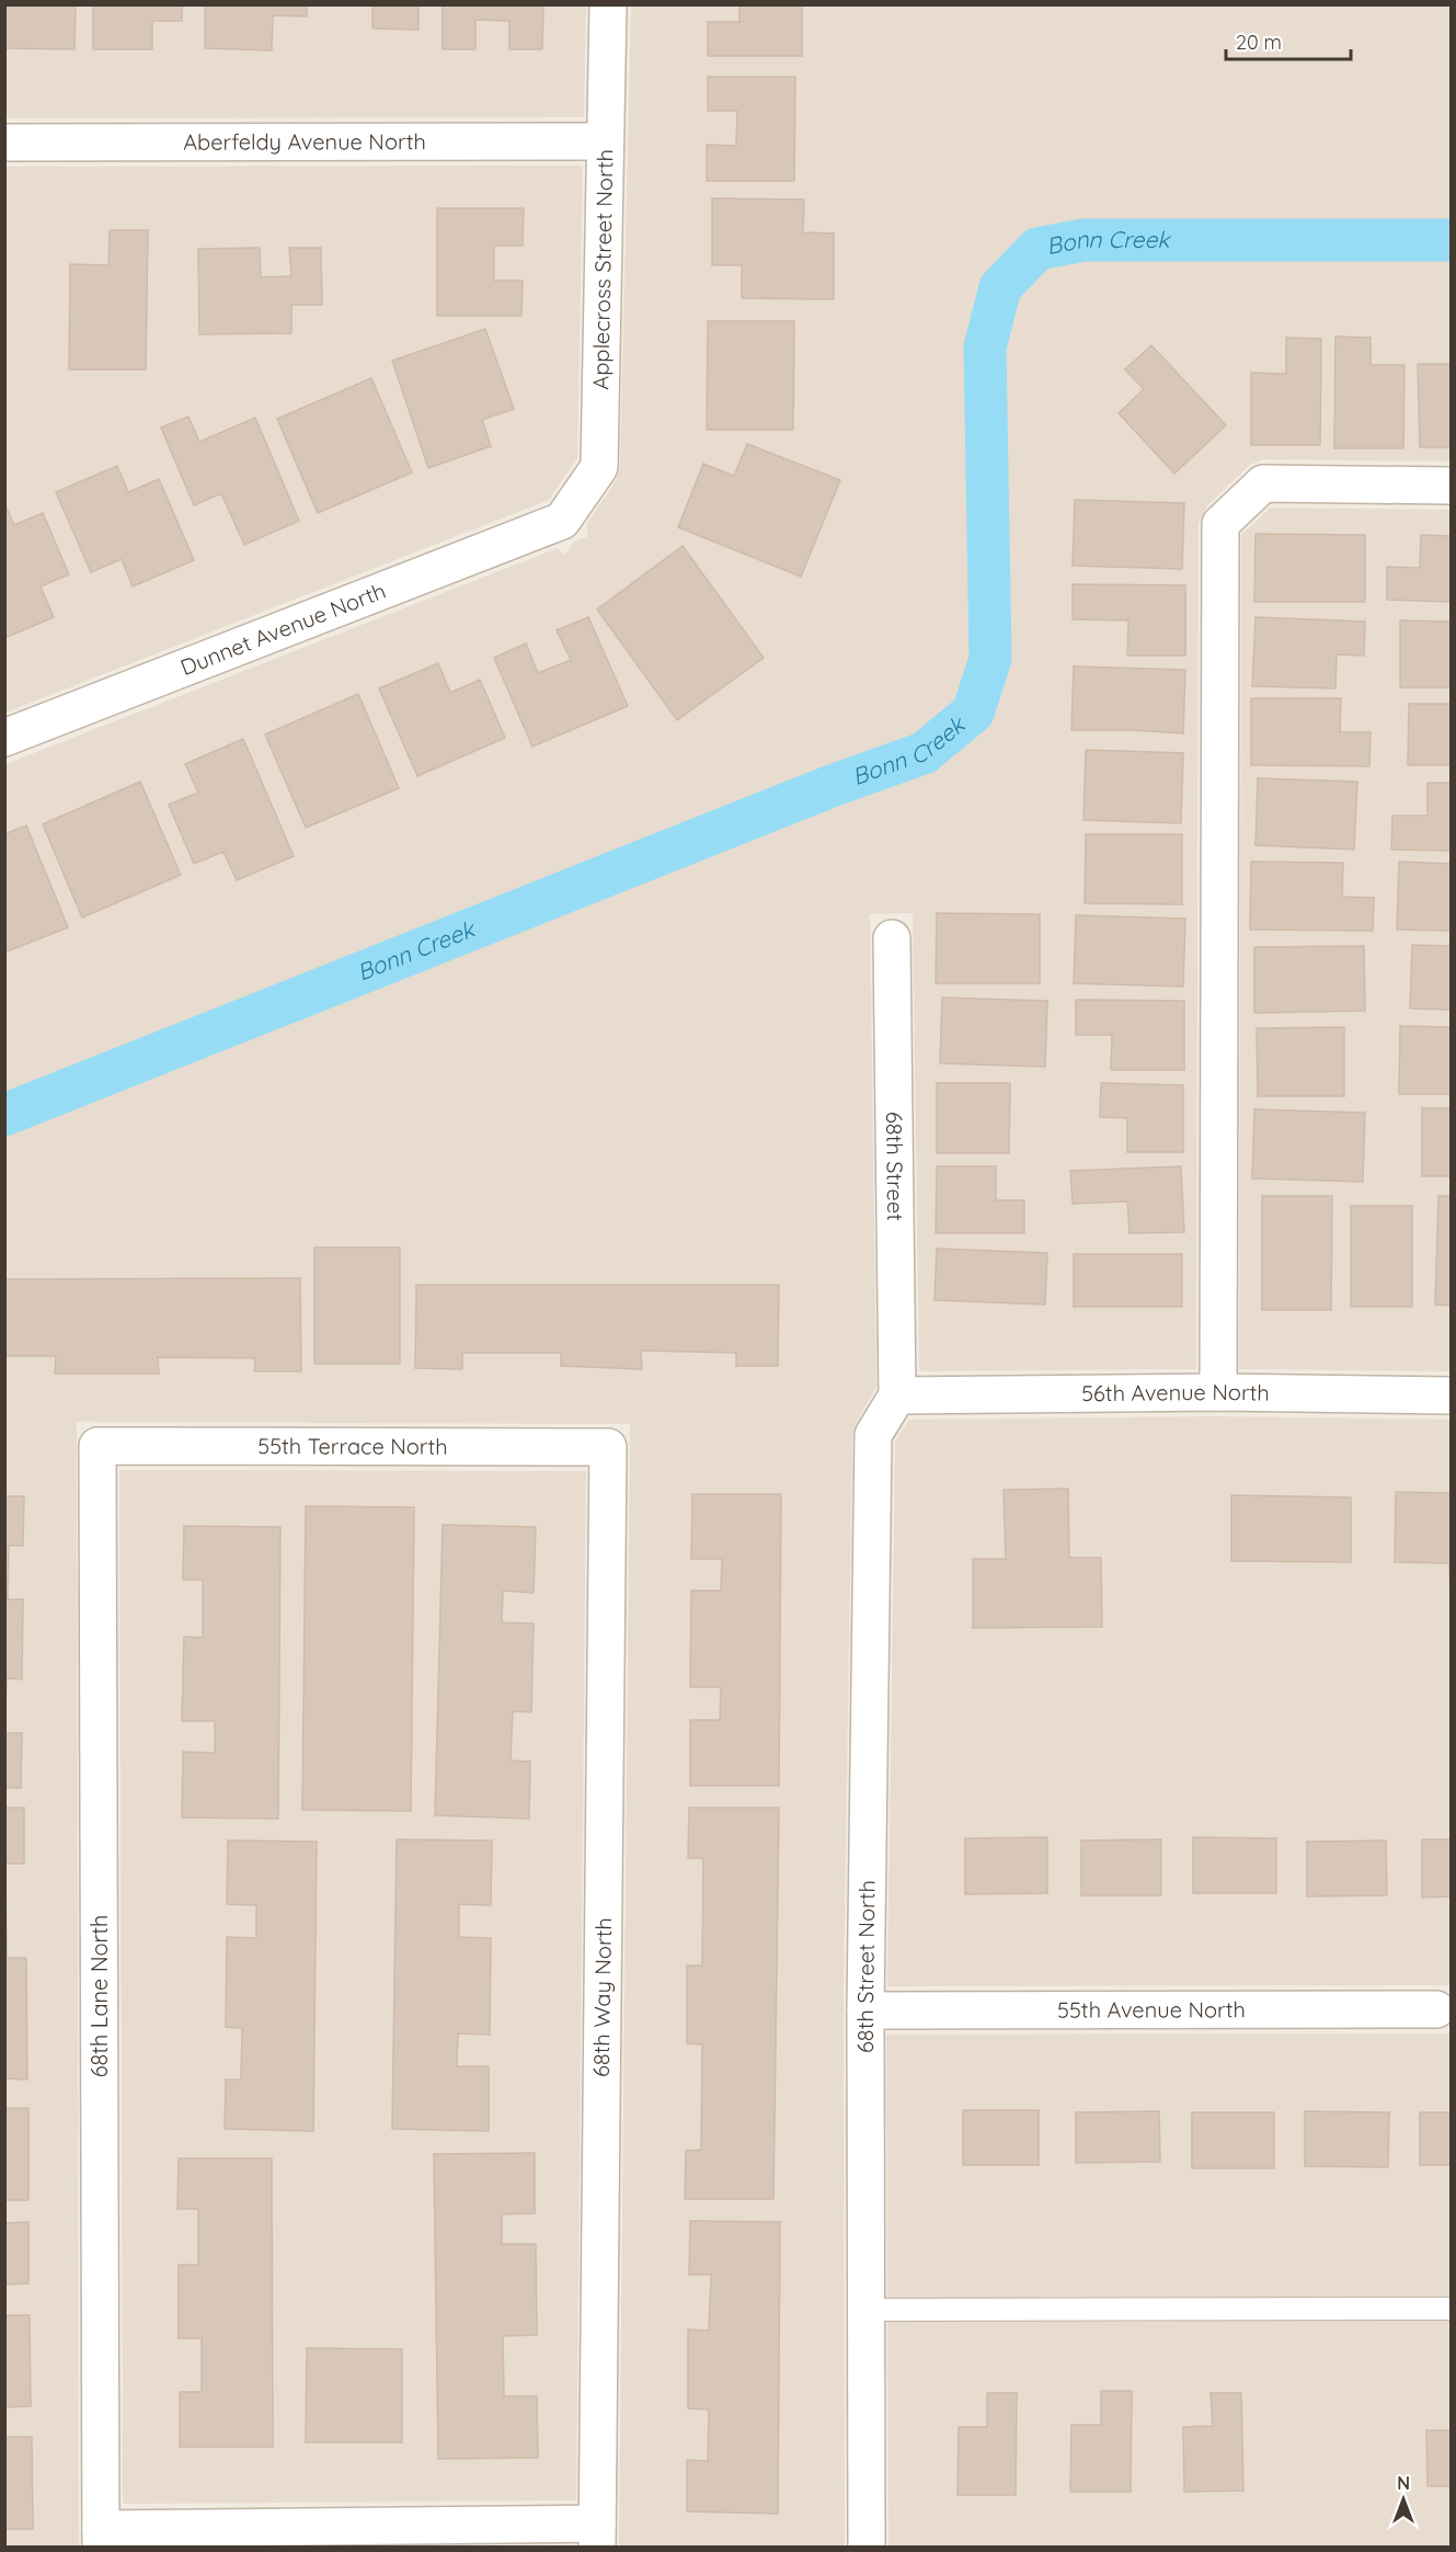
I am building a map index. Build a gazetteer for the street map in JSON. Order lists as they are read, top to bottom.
{
  "streets": {
    "street": [
      "Aberfeldy Avenue North",
      "Applecross Street North",
      "Dunnet Avenue North",
      "68th Street",
      "56th Avenue North",
      "55th Terrace North",
      "68th Street North",
      "68th Lane North",
      "68th Way North",
      "55th Avenue North"
    ]
  },
  "crossings": [
    ["Aberfeldy Avenue North", "Applecross Street North"],
    ["Applecross Street North", "Dunnet Avenue North"],
    ["68th Street", "56th Avenue North"],
    ["68th Street", "68th Street North"],
    ["56th Avenue North", "68th Street North"],
    ["55th Terrace North", "68th Lane North"],
    ["55th Terrace North", "68th Way North"],
    ["68th Street North", "55th Avenue North"]
  ],
  "water": ["Bonn Creek"],
  "scale_bar": "20 m",
  "north": "top"
}
